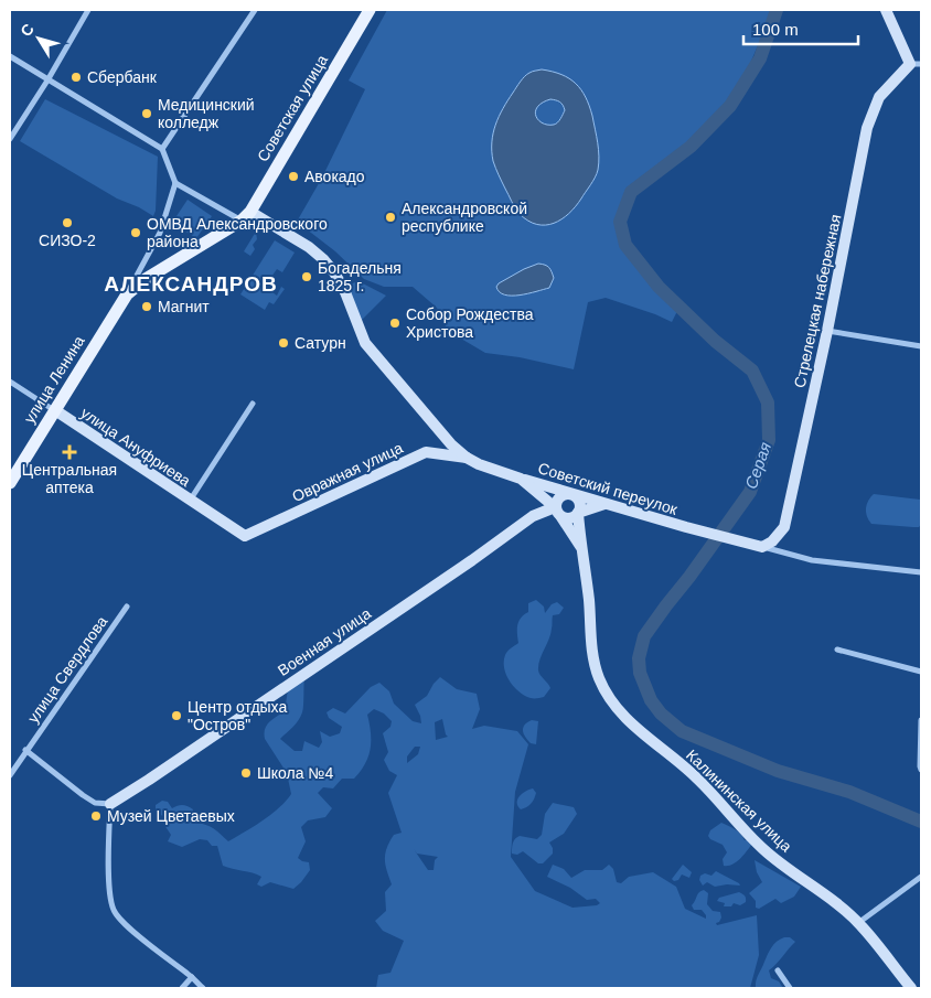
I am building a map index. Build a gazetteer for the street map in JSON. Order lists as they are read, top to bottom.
{
  "streets": {
    "main road": ["Советская улица", "улица Ленина"],
    "street": [
      "Стрелецкая набережная",
      "улица Ануфриева",
      "Овражная улица",
      "Советский переулок",
      "Военная улица",
      "улица Свердлова",
      "Калининская улица"
    ]
  },
  "crossings": [
    ["Советская улица", "улица Ленина"],
    ["Стрелецкая набережная", "Советский переулок"],
    ["улица Ленина", "улица Ануфриева"],
    ["улица Ануфриева", "Овражная улица"],
    ["Советский переулок", "Военная улица"],
    ["Советский переулок", "Калининская улица"],
    ["Военная улица", "Калининская улица"]
  ],
  "districts": ["АЛЕКСАНДРОВ"],
  "water": ["Серая"],
  "places": {
    "other": [
      "Сбербанк",
      "Медицинский колледж",
      "Авокадо",
      "Александровской республике",
      "СИЗО-2",
      "ОМВД Александровского района",
      "Богадельня 1825 г.",
      "Магнит",
      "Собор Рождества Христова",
      "Сатурн",
      "Центр отдыха \"Остров\"",
      "Школа №4",
      "Музей Цветаевых"
    ],
    "health": ["Центральная аптека"]
  },
  "scale_bar": "100 m",
  "north": "top left"
}
